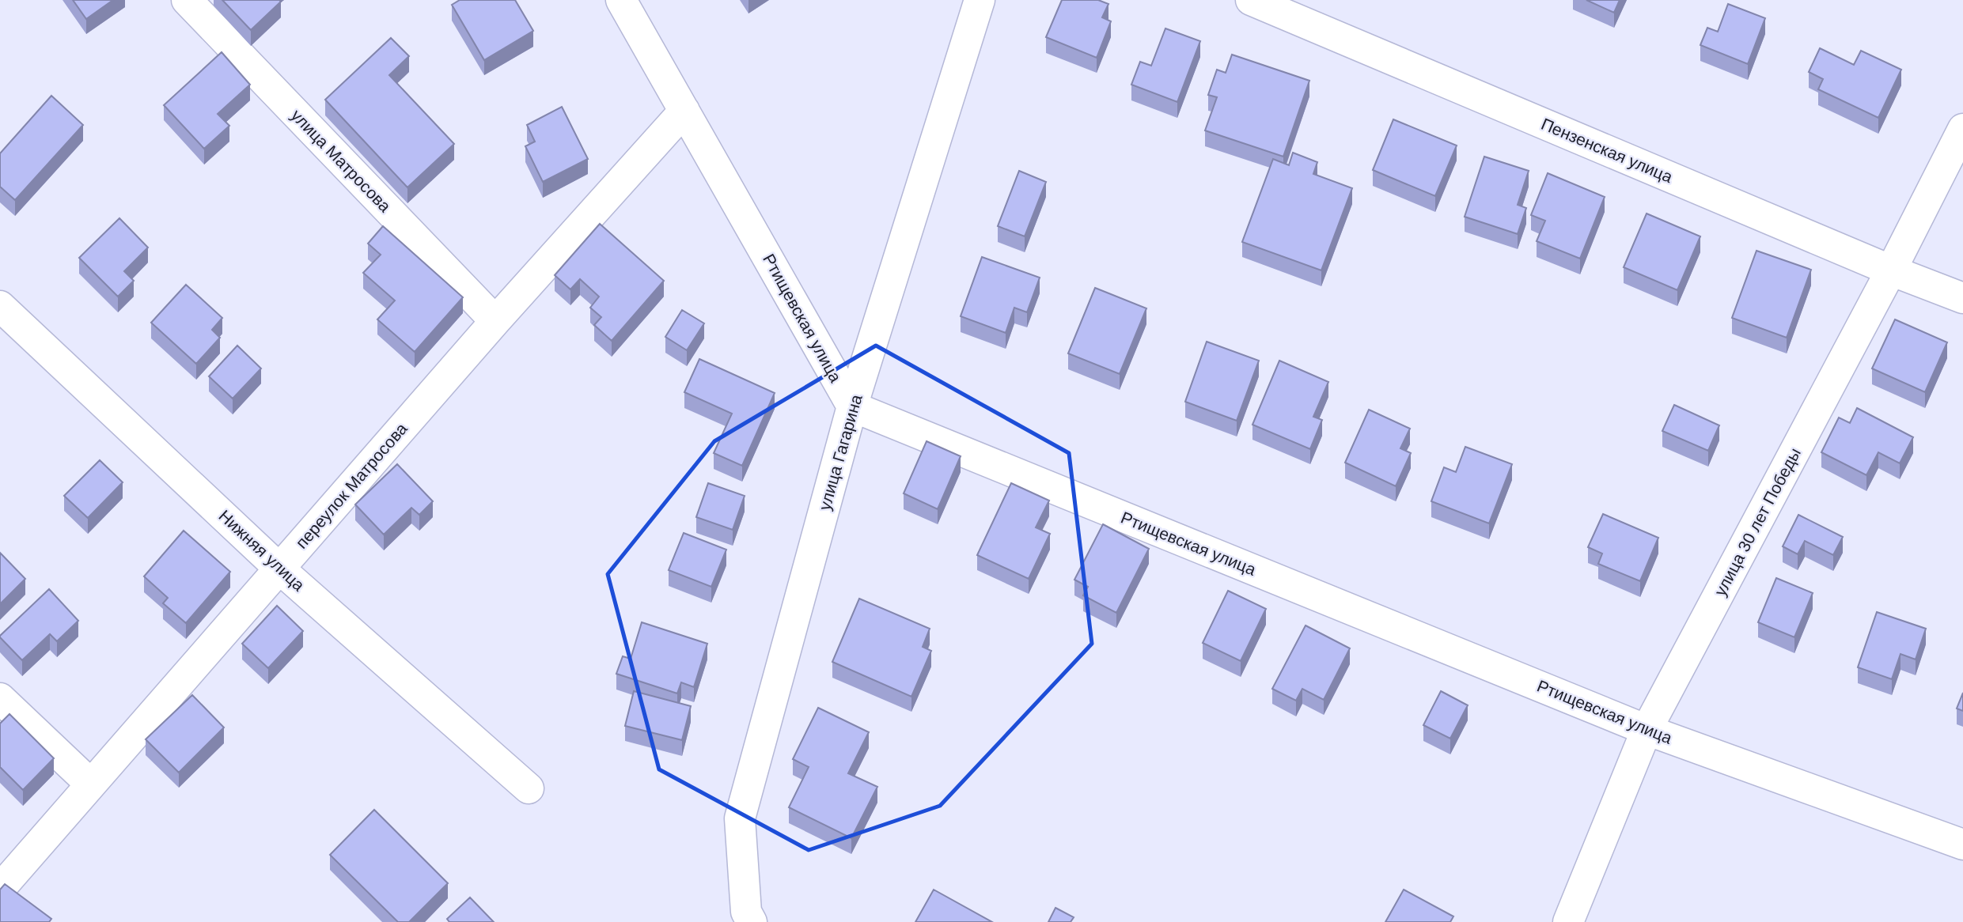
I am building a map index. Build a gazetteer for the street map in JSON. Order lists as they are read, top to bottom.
{
  "streets": {
    "street": [
      "Пензенская улица",
      "улица Матросова",
      "Ртищевская улица",
      "улица Гагарина",
      "переулок Матросова",
      "улица 30 лет Победы",
      "Нижняя улица"
    ]
  },
  "crossings": [
    ["Пензенская улица", "улица 30 лет Победы"],
    ["улица Матросова", "переулок Матросова"],
    ["Ртищевская улица", "улица Гагарина"],
    ["Ртищевская улица", "переулок Матросова"],
    ["Ртищевская улица", "улица 30 лет Победы"],
    ["переулок Матросова", "Нижняя улица"]
  ]
}
